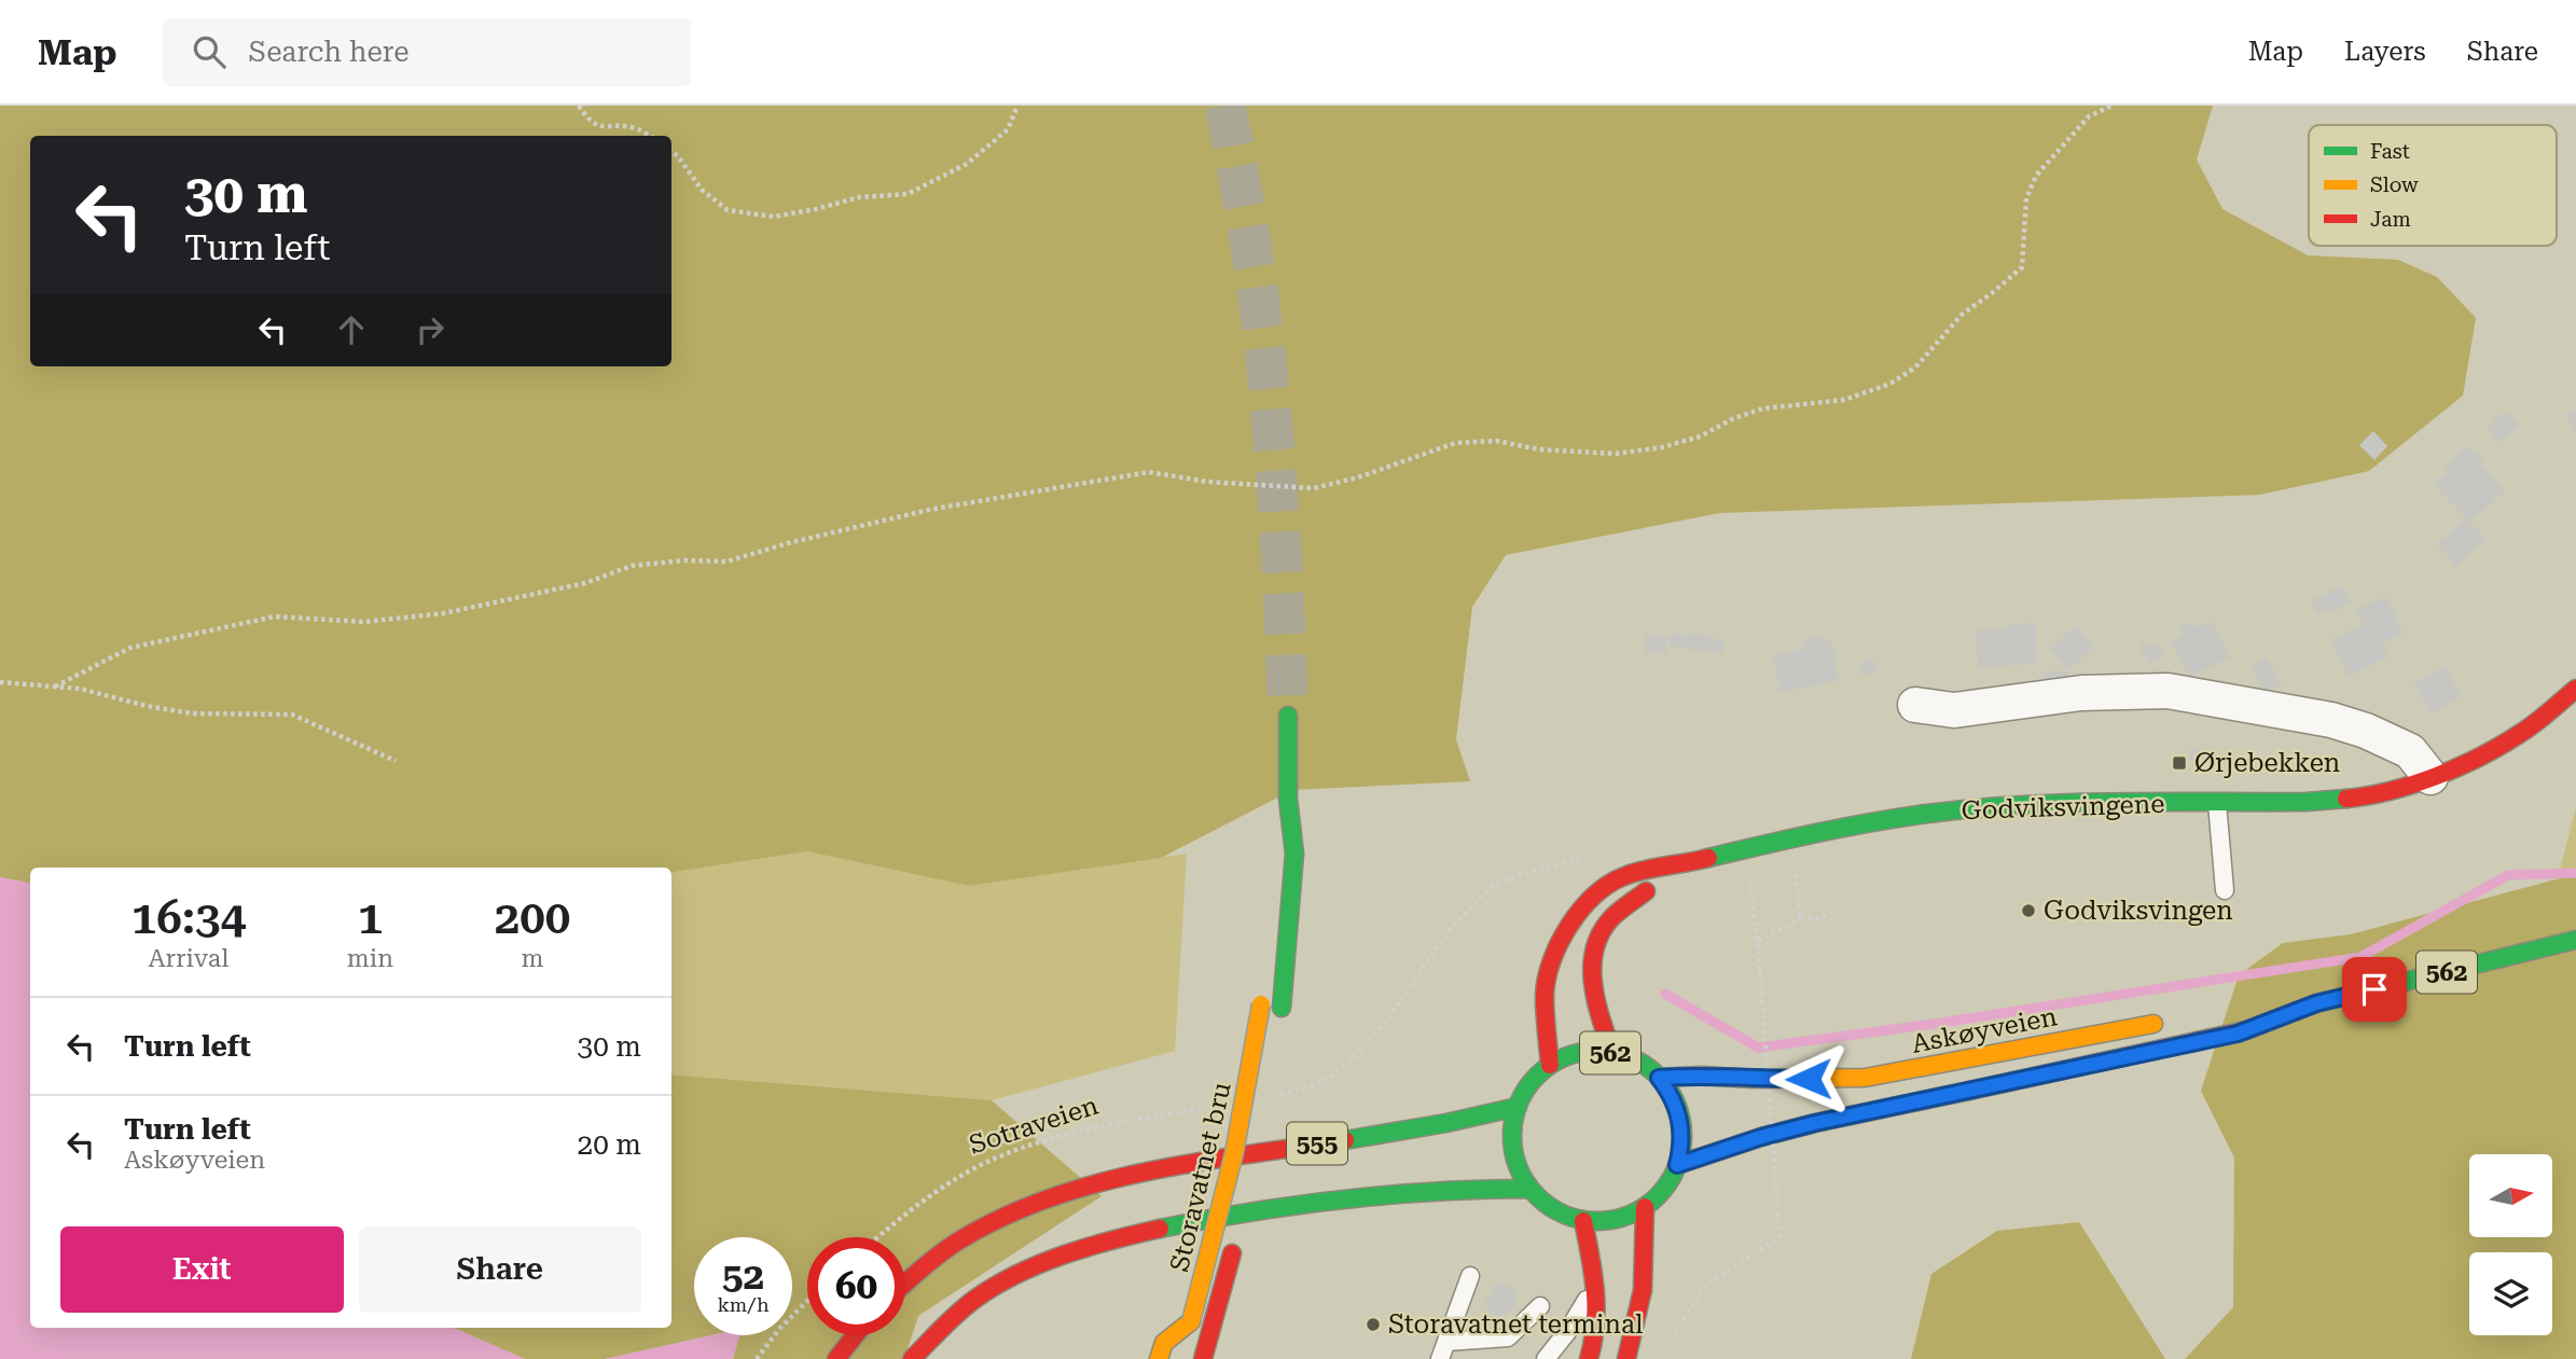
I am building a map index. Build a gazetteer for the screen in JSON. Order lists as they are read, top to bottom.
{
  "streets": {
    "main road": [
      "Godviksvingene",
      "562",
      "Askøyveien",
      "555",
      "Storavatnet bru"
    ],
    "path": ["Sotraveien"]
  },
  "crossings": [
    ["Godviksvingene", "562"],
    ["Godviksvingene", "Askøyveien"],
    ["Godviksvingene", "555"],
    ["562", "Askøyveien"],
    ["562", "555"],
    ["Askøyveien", "555"],
    ["555", "Storavatnet bru"]
  ],
  "places": {
    "transit": ["Ørjebekken"],
    "other": ["Godviksvingen", "Storavatnet terminal"]
  },
  "legend": ["Fast", "Slow", "Jam"],
  "north": "right",
  "page": {
    "header": "Map",
    "search": "Search here",
    "nav": ["Map", "Layers", "Share"],
    "turn": ["30 m", "Turn left"],
    "eta": [
      "16:34",
      "Arrival",
      "1",
      "min",
      "200",
      "m"
    ],
    "list": [
      {
        "name": "Turn left",
        "value": "30 m"
      },
      {
        "name": "Turn left",
        "note": "Askøyveien",
        "value": "20 m"
      }
    ],
    "buttons": ["Exit", "Share"],
    "speed": "52 km/h",
    "limit": "60"
  }
}
